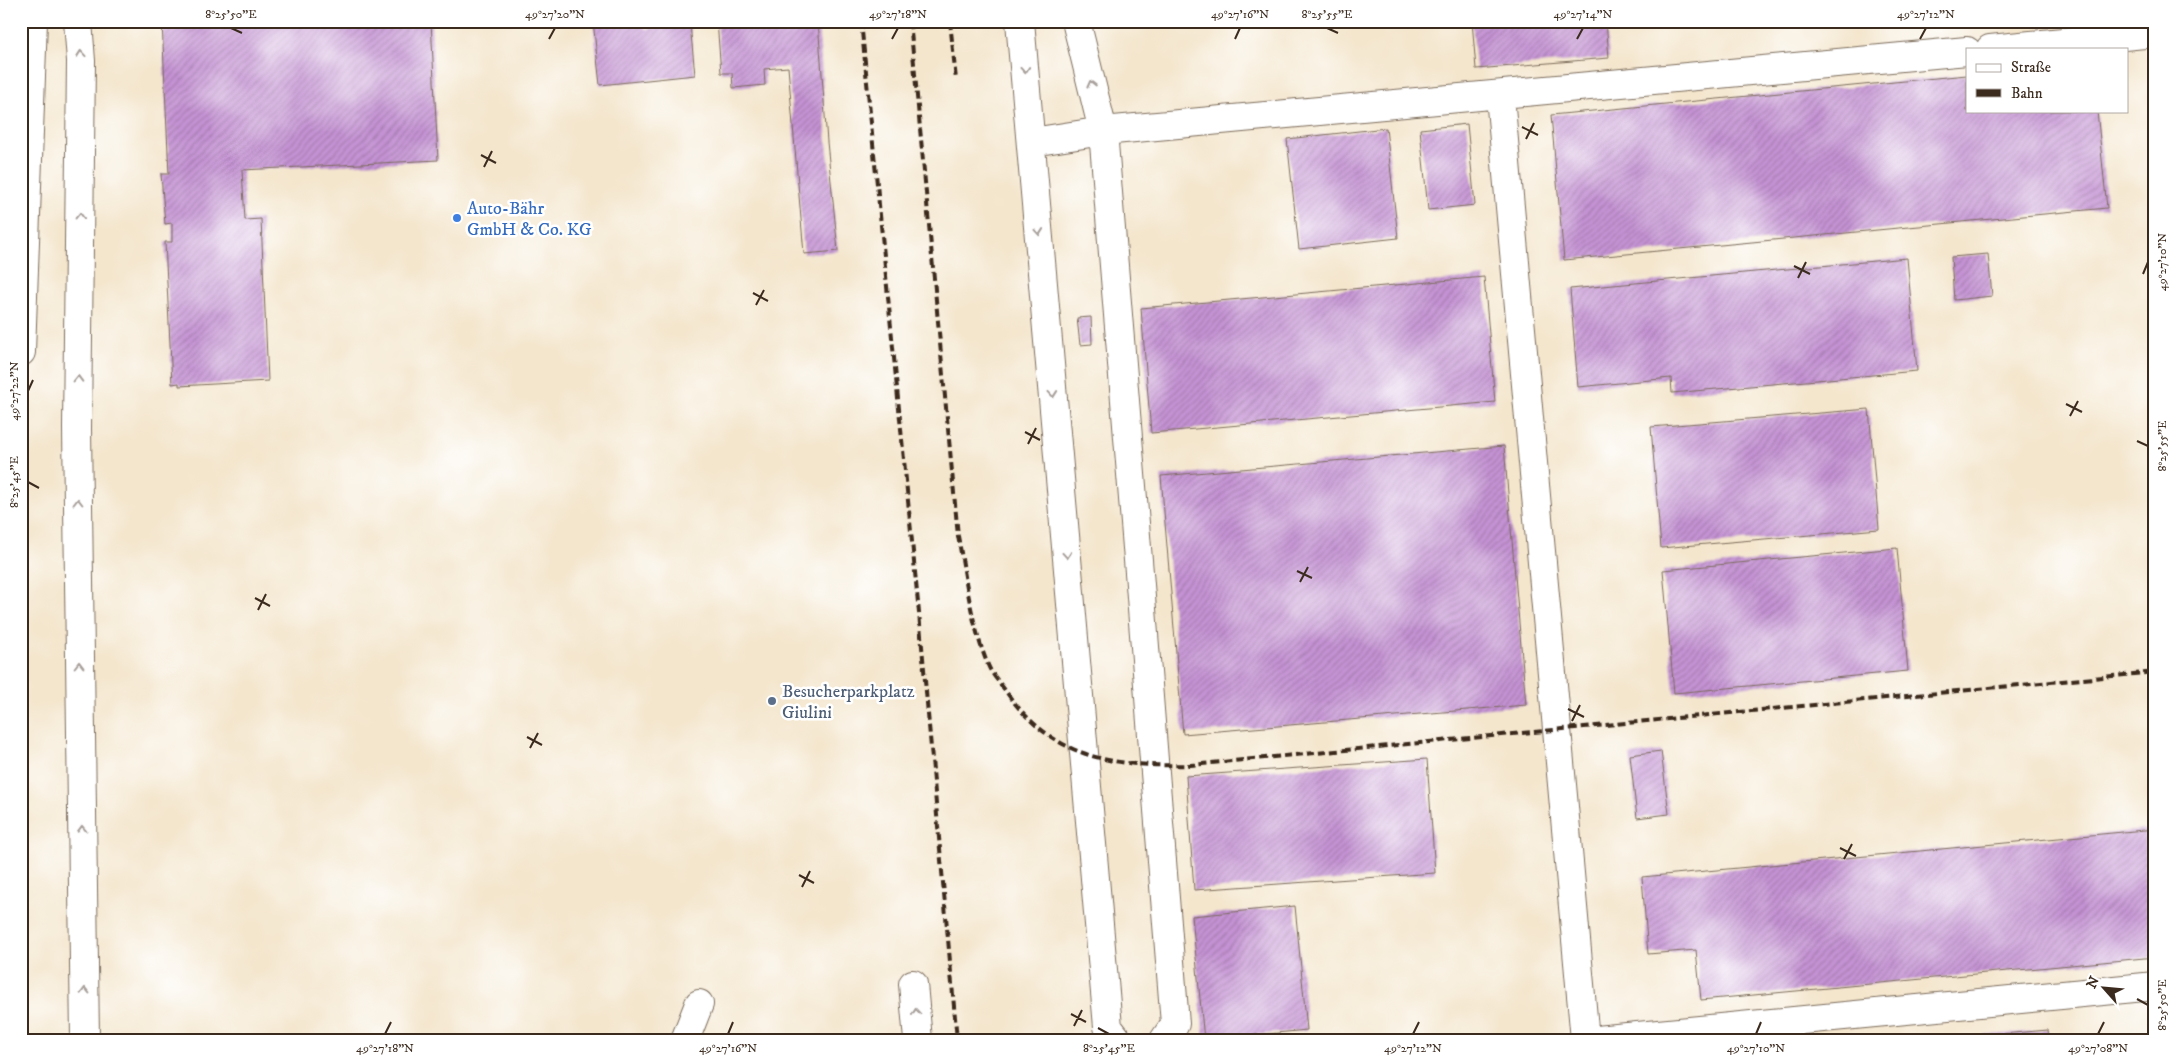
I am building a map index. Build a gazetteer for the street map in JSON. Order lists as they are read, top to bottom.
{
  "places": ["Auto-Bähr GmbH & Co. KG", "Besucherparkplatz Giulini"],
  "legend": ["Straße", "Bahn"],
  "north": "top left",
  "coordinates": [
    "8°25'50\"E",
    "49°27'20\"N",
    "49°27'18\"N",
    "49°27'16\"N",
    "8°25'55\"E",
    "49°27'14\"N",
    "49°27'12\"N",
    "49°27'10\"N",
    "49°27'22\"N",
    "8°25'45\"E",
    "49°27'08\"N"
  ]
}
